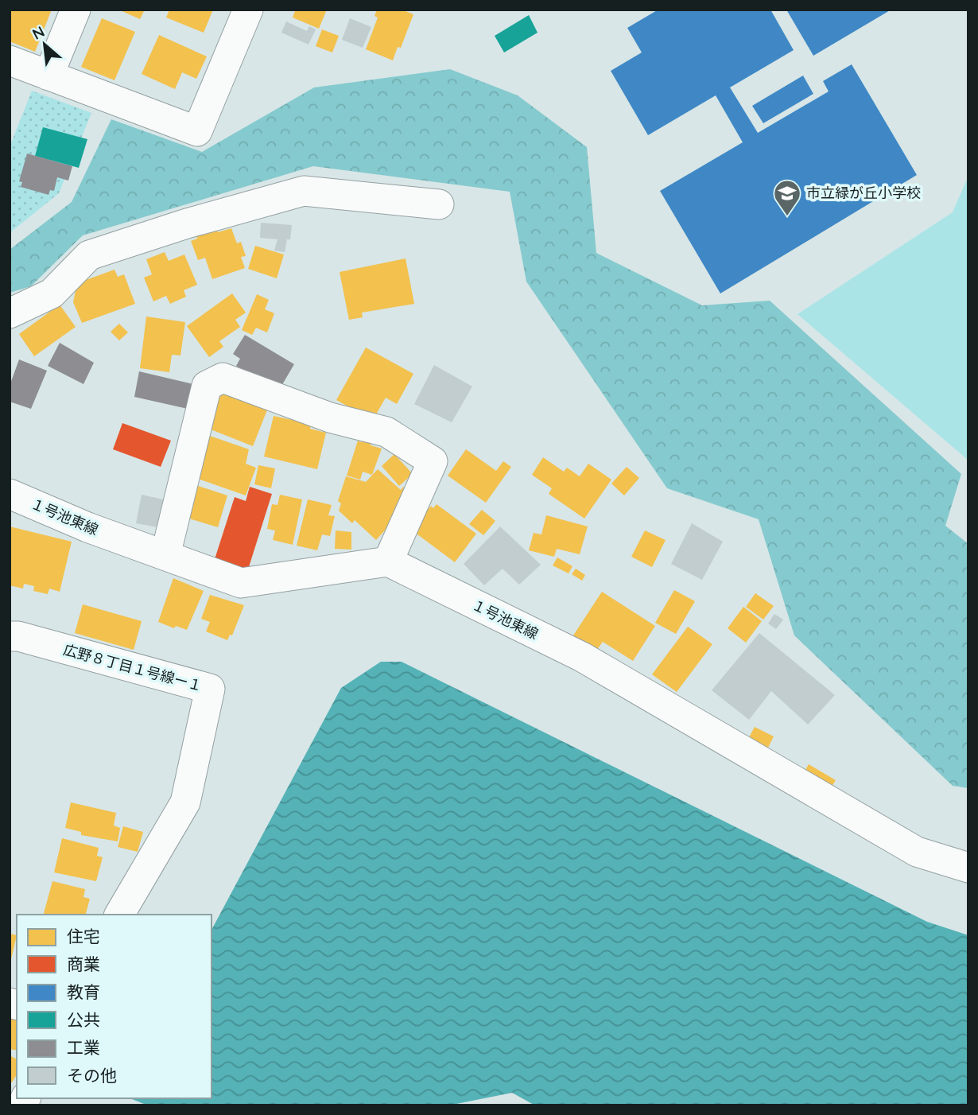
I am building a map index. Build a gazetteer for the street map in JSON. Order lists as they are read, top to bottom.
{
  "streets": {
    "street": ["１号池東線", "広野８丁目１号線ー１"]
  },
  "places": {
    "school or university": ["市立緑が丘小学校"]
  },
  "legend": [
    "住宅",
    "商業",
    "教育",
    "公共",
    "工業",
    "その他"
  ],
  "north": "top left"
}
